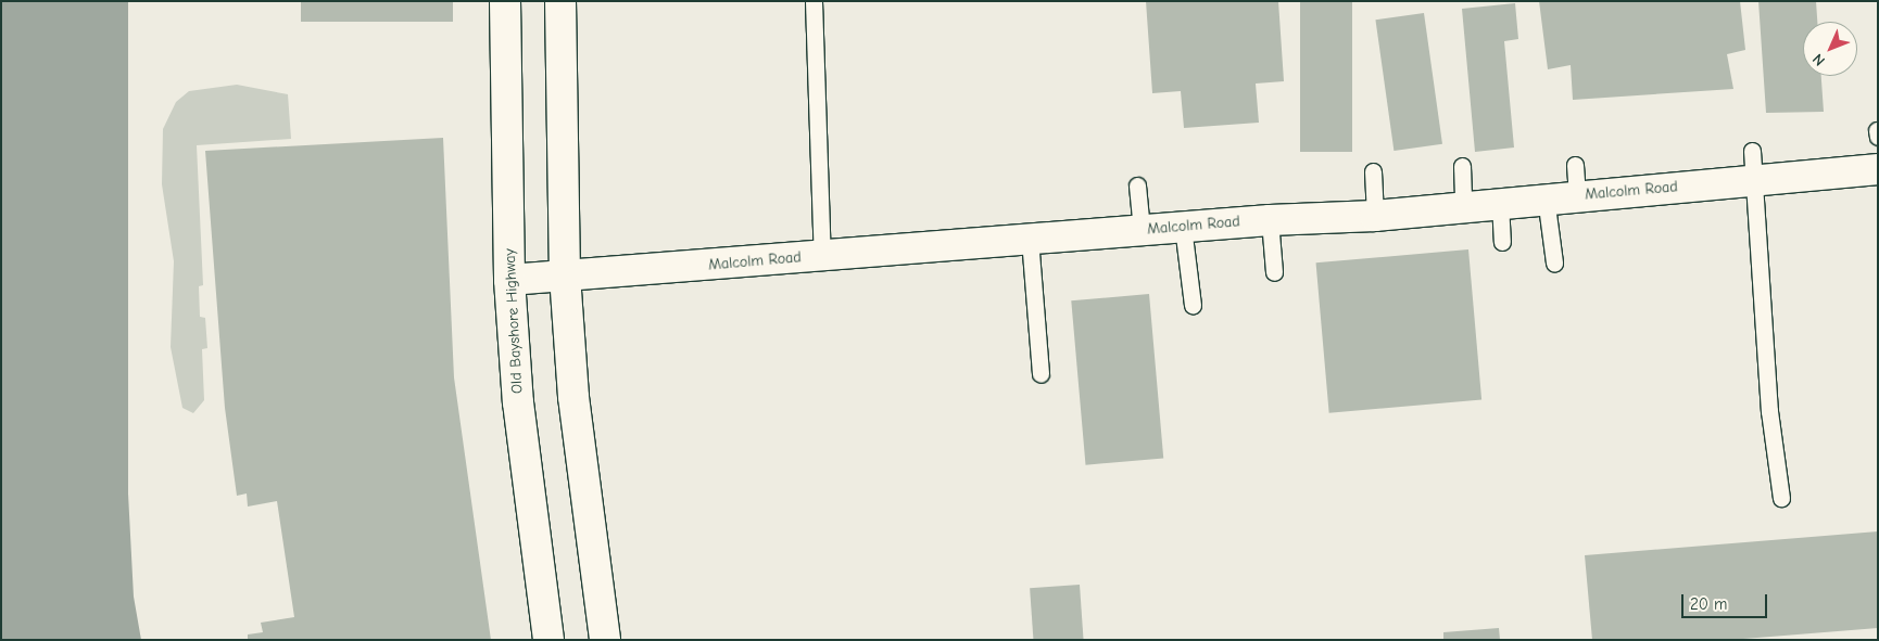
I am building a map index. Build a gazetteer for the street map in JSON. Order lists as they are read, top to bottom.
{
  "streets": {
    "street": ["Malcolm Road", "Old Bayshore Highway"]
  },
  "crossings": [
    ["Malcolm Road", "Old Bayshore Highway"]
  ],
  "scale_bar": "20 m",
  "north": "bottom left"
}
